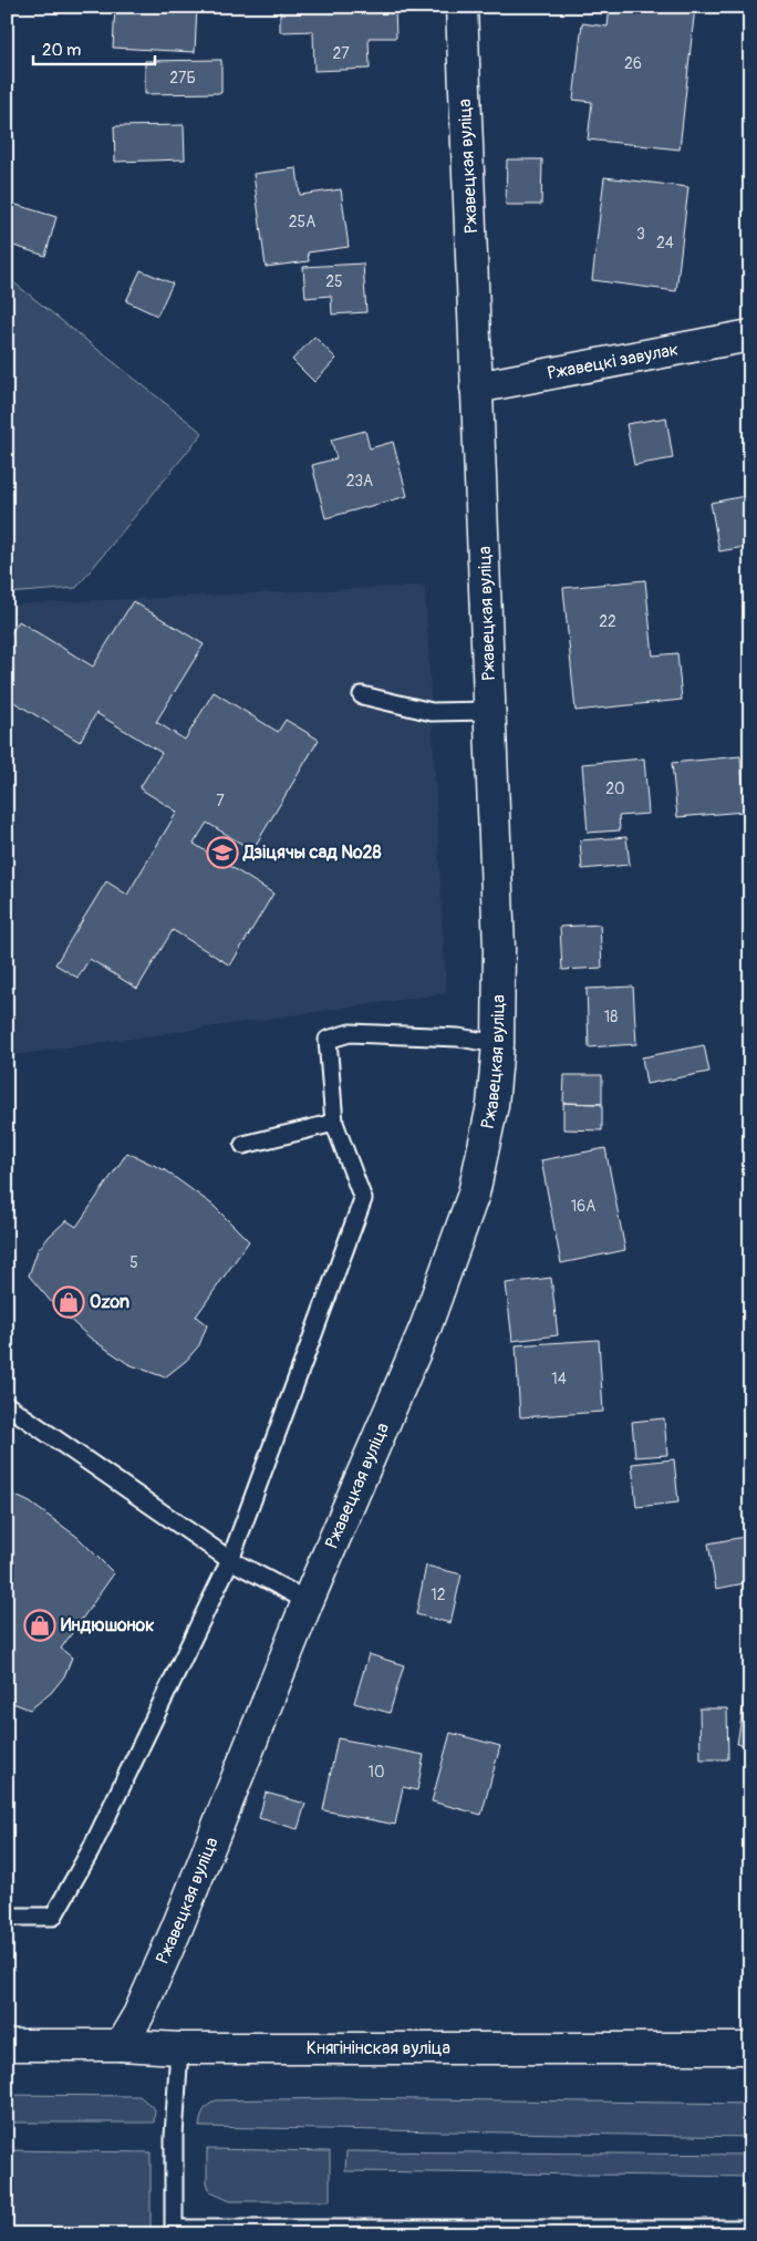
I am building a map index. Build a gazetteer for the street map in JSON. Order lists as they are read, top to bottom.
{
  "streets": {
    "street": ["Ржавецкая вуліца", "Ржавецкі завулак", "Княгінінская вуліца"]
  },
  "crossings": [
    ["Ржавецкая вуліца", "Ржавецкі завулак"],
    ["Ржавецкая вуліца", "Княгінінская вуліца"]
  ],
  "places": {
    "school or university": ["Дзіцячы сад №28"],
    "shop": ["Ozon", "Индюшонок"]
  },
  "house_numbers": [
    "27",
    "26",
    "27Б",
    "25А",
    "3",
    "24",
    "25",
    "23А",
    "22",
    "20",
    "7",
    "18",
    "16А",
    "5",
    "14",
    "12",
    "10"
  ],
  "scale_bar": "20 m"
}
